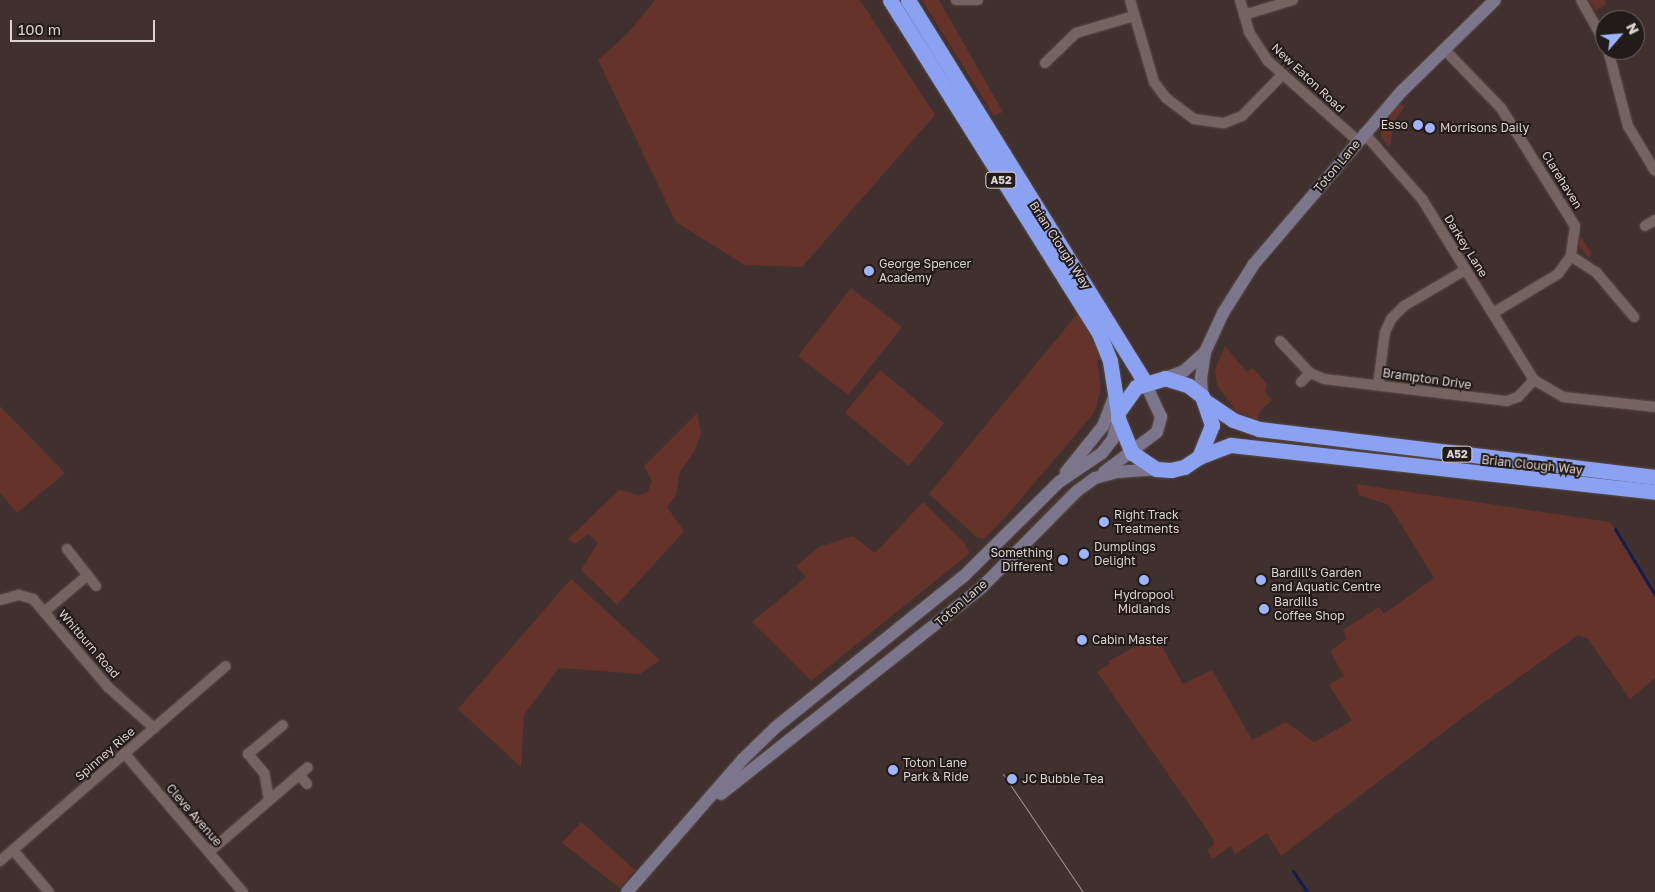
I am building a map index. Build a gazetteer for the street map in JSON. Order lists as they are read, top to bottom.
{
  "streets": {
    "highway": ["A52", "Brian Clough Way"],
    "main road": ["Toton Lane"],
    "street": [
      "New Eaton Road",
      "Clarehaven",
      "Darkey Lane",
      "Brampton Drive",
      "Whitburn Road",
      "Spinney Rise",
      "Cleve Avenue"
    ]
  },
  "crossings": [
    ["New Eaton Road", "Toton Lane"],
    ["New Eaton Road", "Darkey Lane"],
    ["Toton Lane", "Clarehaven"],
    ["Toton Lane", "Brian Clough Way"],
    ["Toton Lane", "Darkey Lane"],
    ["Darkey Lane", "Brampton Drive"],
    ["Whitburn Road", "Spinney Rise"],
    ["Spinney Rise", "Cleve Avenue"]
  ],
  "places": [
    "Esso",
    "Morrisons Daily",
    "George Spencer Academy",
    "Right Track Treatments",
    "Dumplings Delight",
    "Something Different",
    "Hydropool Midlands",
    "Bardill's Garden and Aquatic Centre",
    "Bardills Coffee Shop",
    "Cabin Master",
    "Toton Lane Park & Ride",
    "JC Bubble Tea"
  ],
  "scale_bar": "100 m",
  "north": "top right"
}
